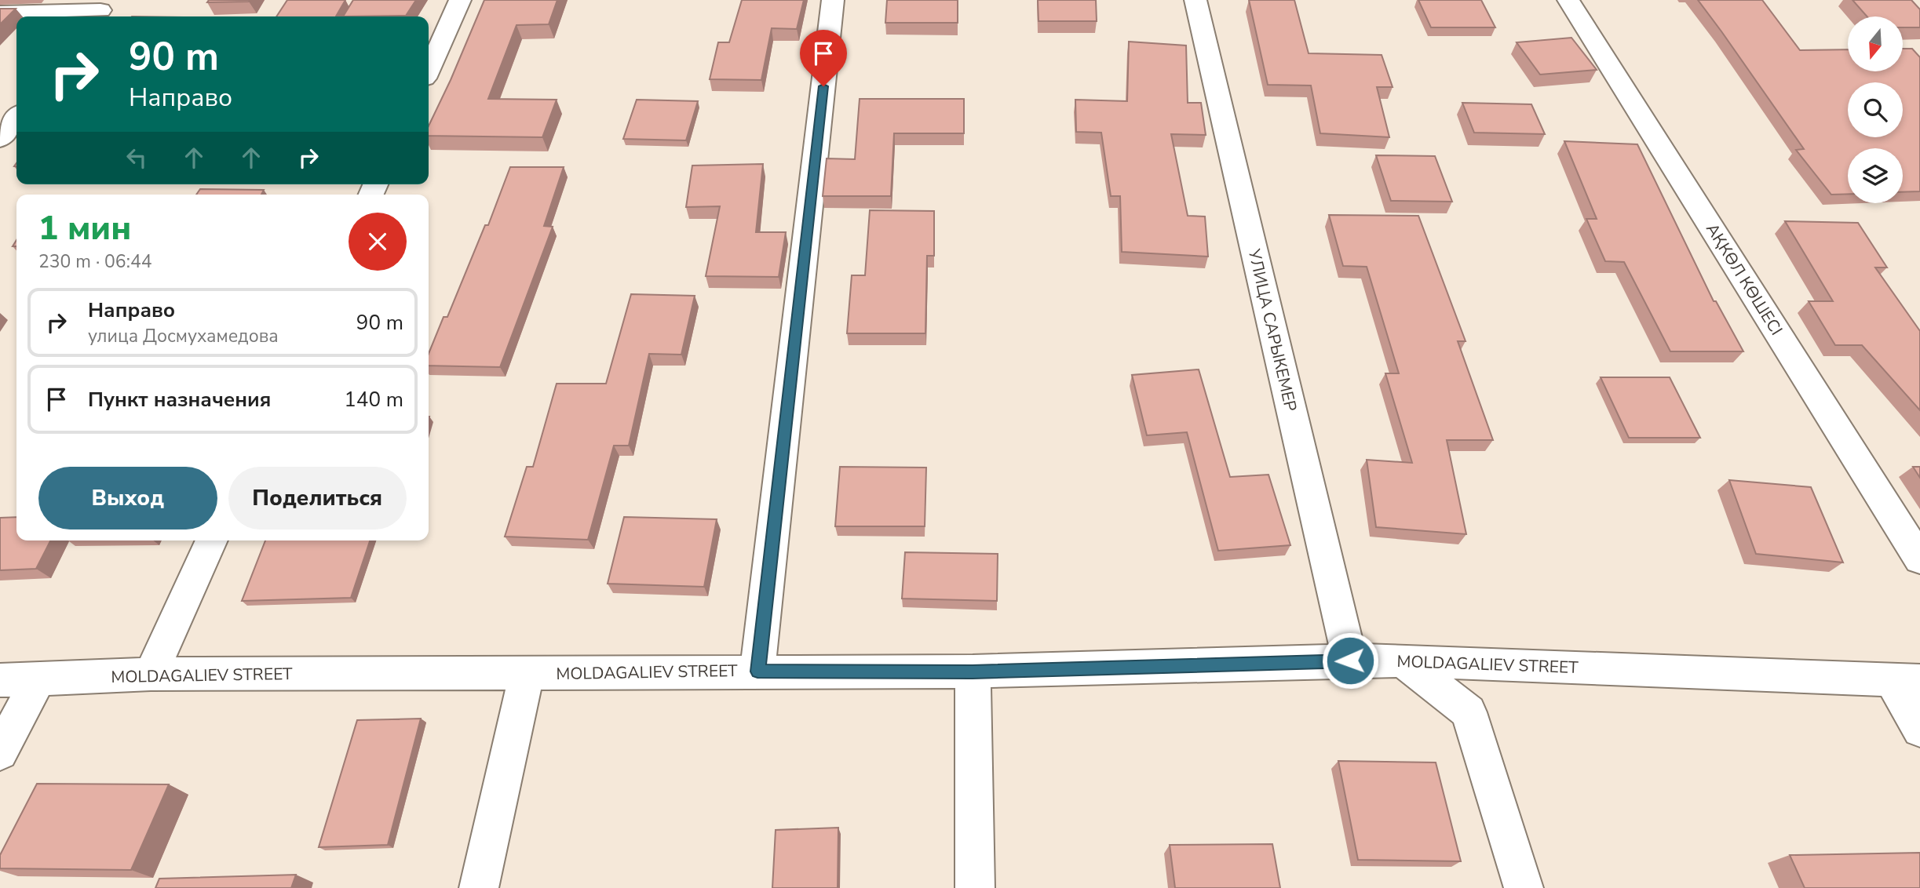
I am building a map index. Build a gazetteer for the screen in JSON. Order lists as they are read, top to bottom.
{
  "streets": {
    "street": ["АҚКӨЛ КӨШЕСІ", "УЛИЦА САРЫКЕМЕР", "MOLDAGALIEV STREET"]
  },
  "crossings": [
    ["УЛИЦА САРЫКЕМЕР", "MOLDAGALIEV STREET"]
  ],
  "north": "bottom",
  "page": {
    "turn": ["90 m", "Направо"],
    "heading": ["1 мин", "230 m · 06:44"],
    "list": [
      {
        "name": "Направо",
        "note": "улица Досмухамедова",
        "value": "90 m"
      },
      {
        "name": "Пункт назначения",
        "value": "140 m"
      }
    ],
    "buttons": ["Выход", "Поделиться"]
  }
}
